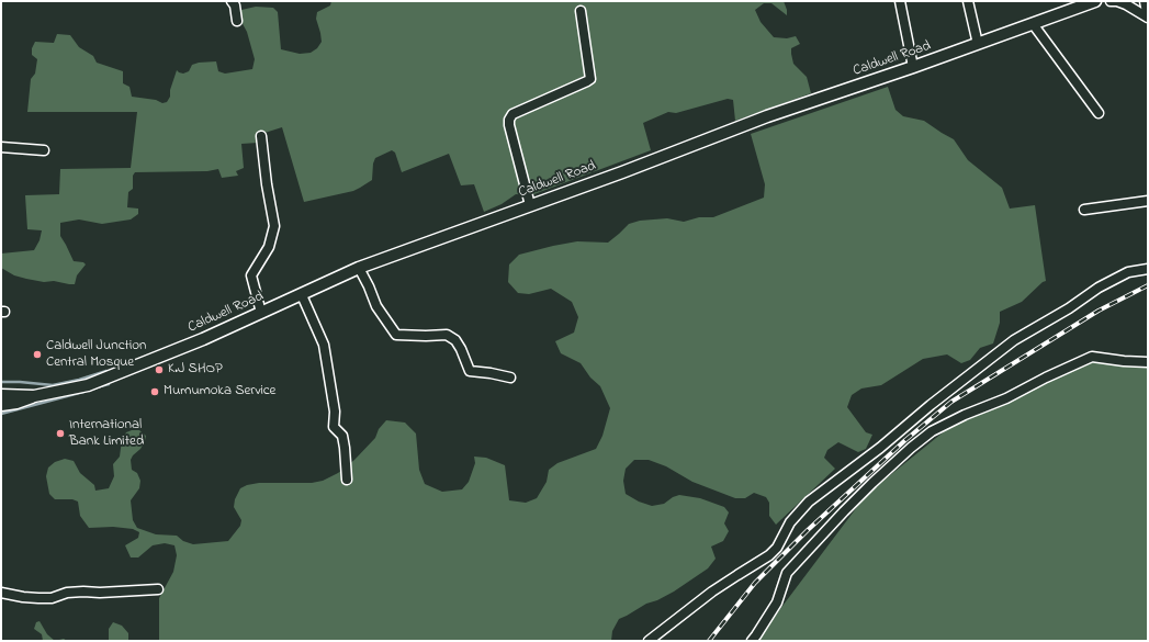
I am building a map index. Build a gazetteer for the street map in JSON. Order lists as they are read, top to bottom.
{
  "streets": {
    "main road": ["Caldwell Road"]
  },
  "places": [
    "Caldwell Junction Central Mosque",
    "K.J SHOP",
    "Mumumoka Service",
    "International Bank Limited"
  ]
}
